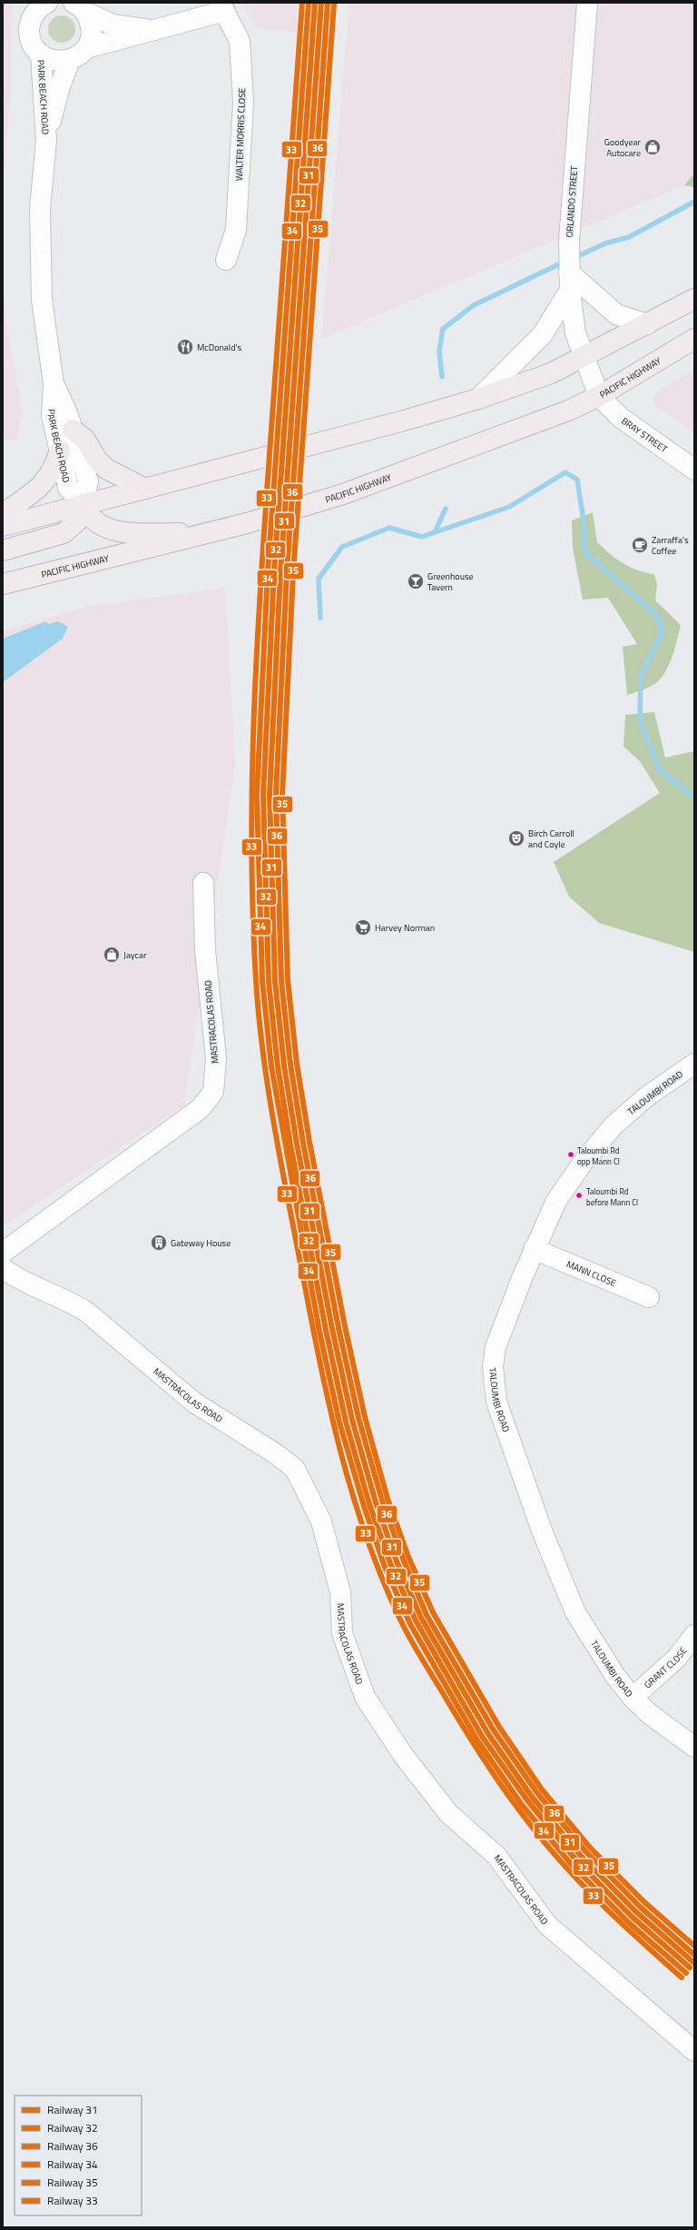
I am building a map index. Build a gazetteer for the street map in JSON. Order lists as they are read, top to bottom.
{
  "streets": {
    "highway": ["PACIFIC HIGHWAY"],
    "street": [
      "PARK BEACH ROAD",
      "WALTER MORRIS CLOSE",
      "ORLANDO STREET",
      "BRAY STREET",
      "MASTRACOLAS ROAD",
      "TALOUMBI ROAD",
      "MANN CLOSE",
      "GRANT CLOSE"
    ]
  },
  "crossings": [
    ["ORLANDO STREET", "PACIFIC HIGHWAY"],
    ["ORLANDO STREET", "BRAY STREET"],
    ["PACIFIC HIGHWAY", "BRAY STREET"],
    ["TALOUMBI ROAD", "MANN CLOSE"],
    ["TALOUMBI ROAD", "GRANT CLOSE"]
  ],
  "places": {
    "shop": ["Goodyear Autocare", "Jaycar"],
    "restaurant": ["McDonald's"],
    "cafe": ["Zarraffa's Coffee"],
    "bar": ["Greenhouse Tavern"],
    "theatre": ["Birch Carroll and Coyle"],
    "supermarket": ["Harvey Norman"],
    "other": ["Taloumbi Rd opp Mann Cl", "Taloumbi Rd before Mann Cl"],
    "building": ["Gateway House"]
  },
  "lines": [
    "rail line 31",
    "rail line 32",
    "rail line 34",
    "rail line 33",
    "rail line 36",
    "rail line 35"
  ],
  "legend": [
    "Railway 31",
    "Railway 32",
    "Railway 36",
    "Railway 34",
    "Railway 35",
    "Railway 33"
  ]
}
